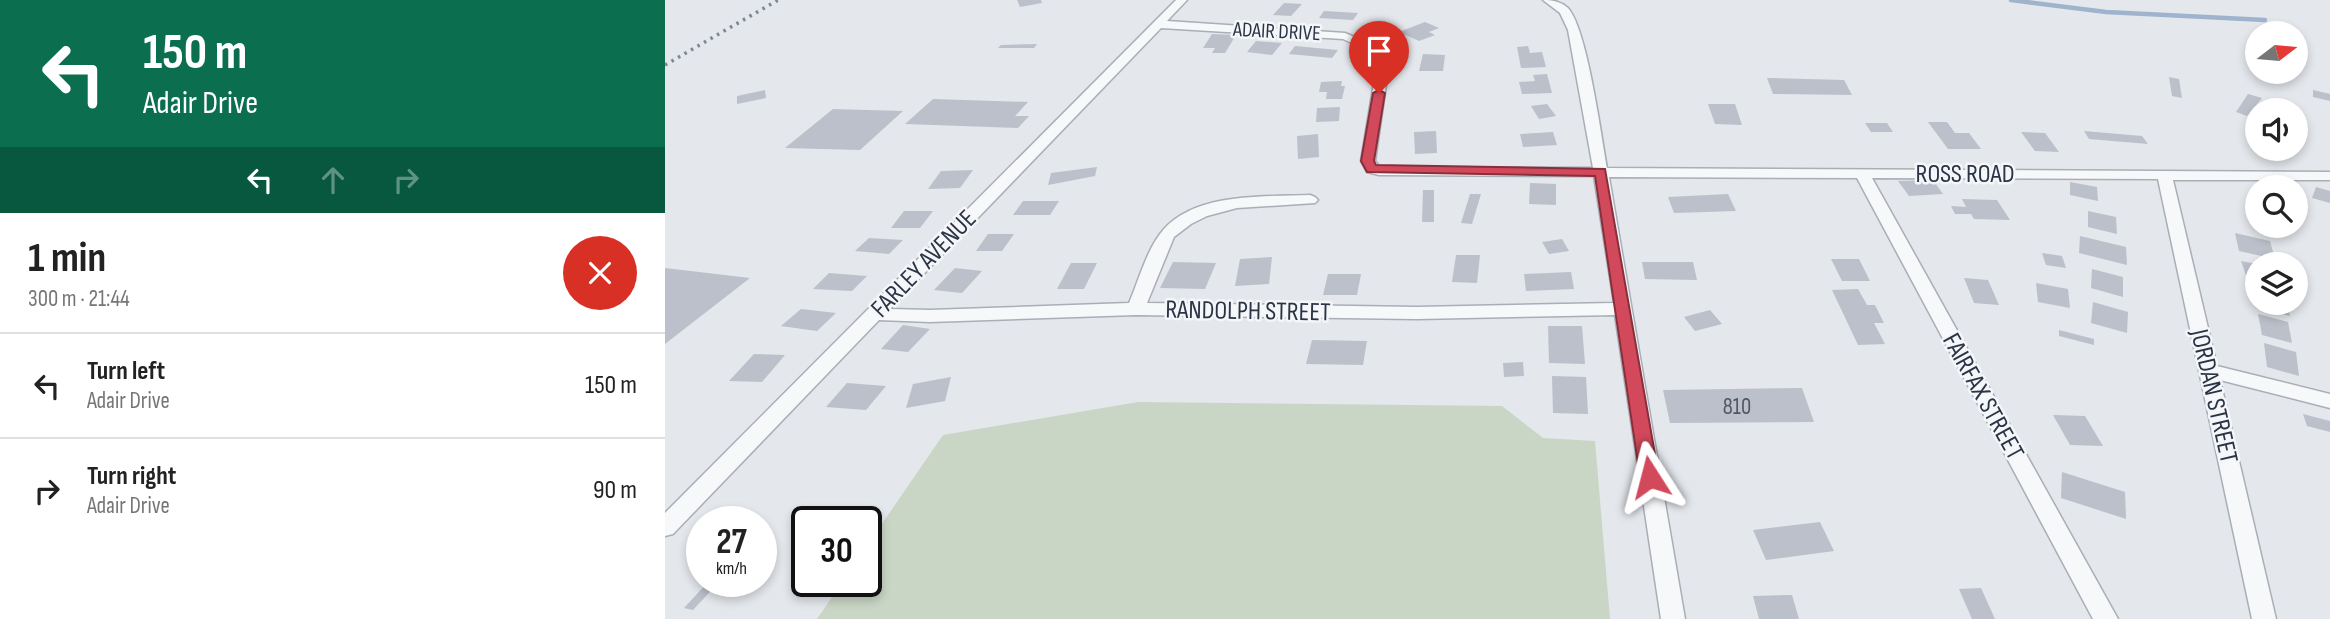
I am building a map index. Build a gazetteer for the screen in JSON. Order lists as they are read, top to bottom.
{
  "streets": {
    "street": [
      "ADAIR DRIVE",
      "ROSS ROAD",
      "FARLEY AVENUE",
      "RANDOLPH STREET",
      "FAIRFAX STREET",
      "JORDAN STREET"
    ]
  },
  "crossings": [
    ["ADAIR DRIVE", "ROSS ROAD"],
    ["ADAIR DRIVE", "FARLEY AVENUE"],
    ["ROSS ROAD", "FAIRFAX STREET"],
    ["ROSS ROAD", "JORDAN STREET"],
    ["FARLEY AVENUE", "RANDOLPH STREET"]
  ],
  "house_numbers": ["810"],
  "north": "right",
  "page": {
    "turn": ["150 m", "Adair Drive"],
    "heading": ["1 min", "300 m · 21:44"],
    "list": [
      {
        "name": "Turn left",
        "note": "Adair Drive",
        "value": "150 m"
      },
      {
        "name": "Turn right",
        "note": "Adair Drive",
        "value": "90 m"
      }
    ],
    "speed": "27 km/h",
    "limit": "30"
  }
}
